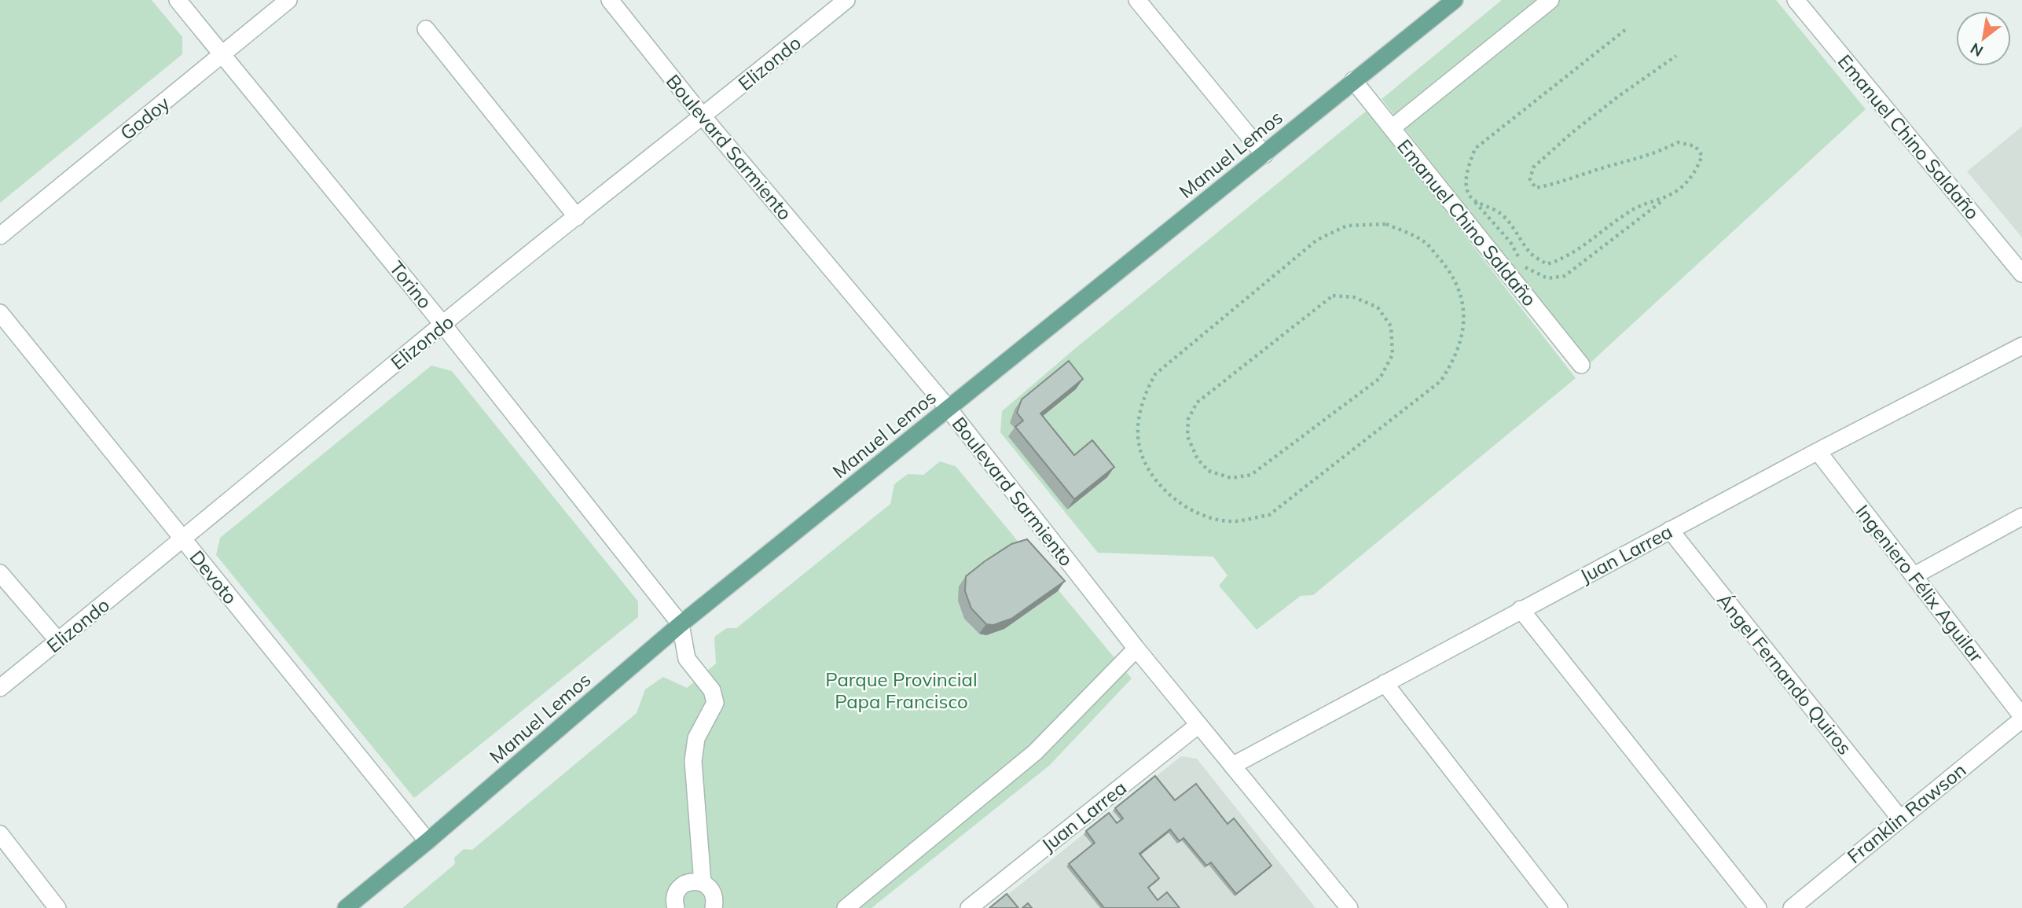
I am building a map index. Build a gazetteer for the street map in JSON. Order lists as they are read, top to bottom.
{
  "streets": {
    "main road": ["Manuel Lemos"],
    "street": [
      "Elizondo",
      "Godoy",
      "Emanuel Chino Saldaño",
      "Boulevard Sarmiento",
      "Torino",
      "Juan Larrea",
      "Devoto",
      "Ingeniero Félix Aguilar",
      "Ángel Fernando Quiros",
      "Franklin Rawson"
    ]
  },
  "crossings": [
    ["Elizondo", "Boulevard Sarmiento"],
    ["Elizondo", "Torino"],
    ["Elizondo", "Devoto"],
    ["Godoy", "Torino"],
    ["Emanuel Chino Saldaño", "Manuel Lemos"],
    ["Boulevard Sarmiento", "Manuel Lemos"],
    ["Boulevard Sarmiento", "Juan Larrea"],
    ["Manuel Lemos", "Torino"],
    ["Manuel Lemos", "Devoto"],
    ["Juan Larrea", "Ingeniero Félix Aguilar"],
    ["Juan Larrea", "Ángel Fernando Quiros"],
    ["Ingeniero Félix Aguilar", "Franklin Rawson"],
    ["Ángel Fernando Quiros", "Franklin Rawson"]
  ],
  "parks": ["Parque Provincial Papa Francisco"],
  "north": "bottom left"
}
